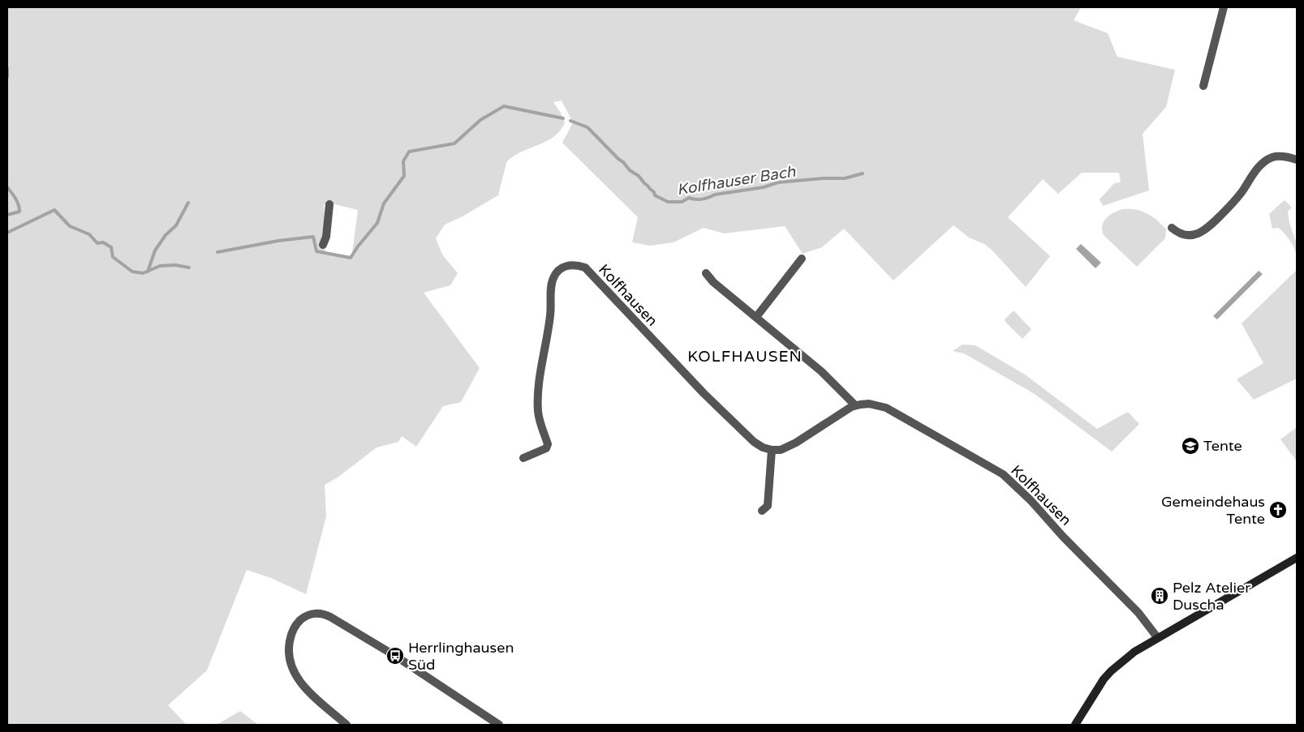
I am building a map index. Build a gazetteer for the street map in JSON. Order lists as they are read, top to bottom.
{
  "streets": {
    "street": ["Kolfhausen"]
  },
  "districts": ["KOLFHAUSEN"],
  "water": ["Kolfhauser Bach"],
  "places": {
    "school or university": ["Tente"],
    "church": ["Gemeindehaus Tente"],
    "building": ["Pelz Atelier Duscha"],
    "bus stop": ["Herrlinghausen Süd"]
  }
}
